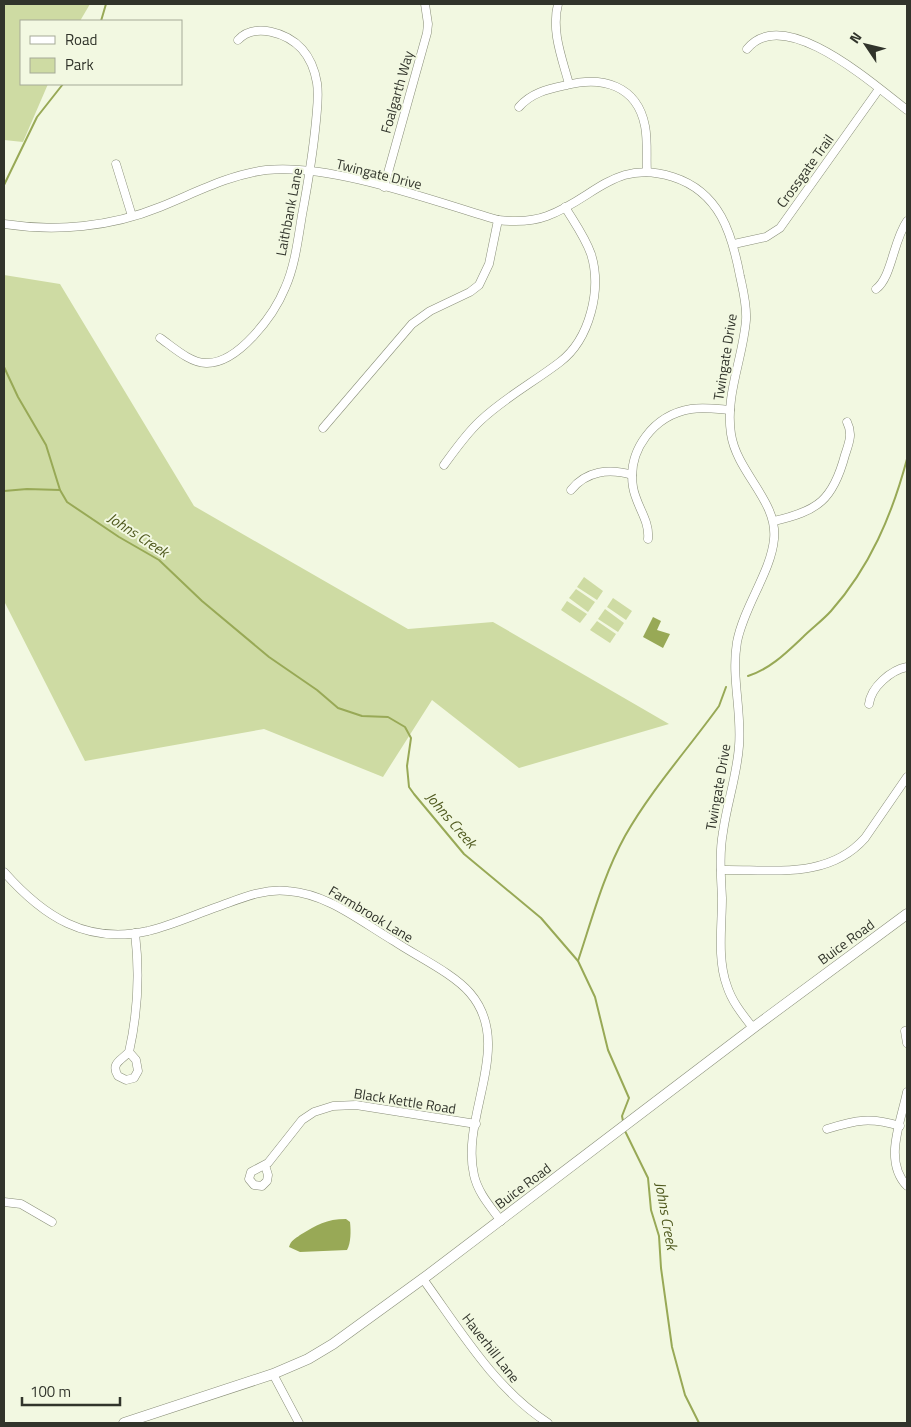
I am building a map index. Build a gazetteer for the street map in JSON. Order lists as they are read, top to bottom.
{
  "streets": {
    "street": [
      "Foalgarth Way",
      "Crossgate Trail",
      "Twingate Drive",
      "Laithbank Lane",
      "Farmbrook Lane",
      "Buice Road",
      "Black Kettle Road",
      "Haverhill Lane"
    ]
  },
  "crossings": [
    ["Foalgarth Way", "Twingate Drive"],
    ["Crossgate Trail", "Twingate Drive"],
    ["Twingate Drive", "Laithbank Lane"],
    ["Twingate Drive", "Buice Road"],
    ["Farmbrook Lane", "Buice Road"],
    ["Farmbrook Lane", "Black Kettle Road"],
    ["Buice Road", "Haverhill Lane"]
  ],
  "water": ["Johns Creek"],
  "legend": ["Road", "Park"],
  "scale_bar": "100 m",
  "north": "top left"
}
